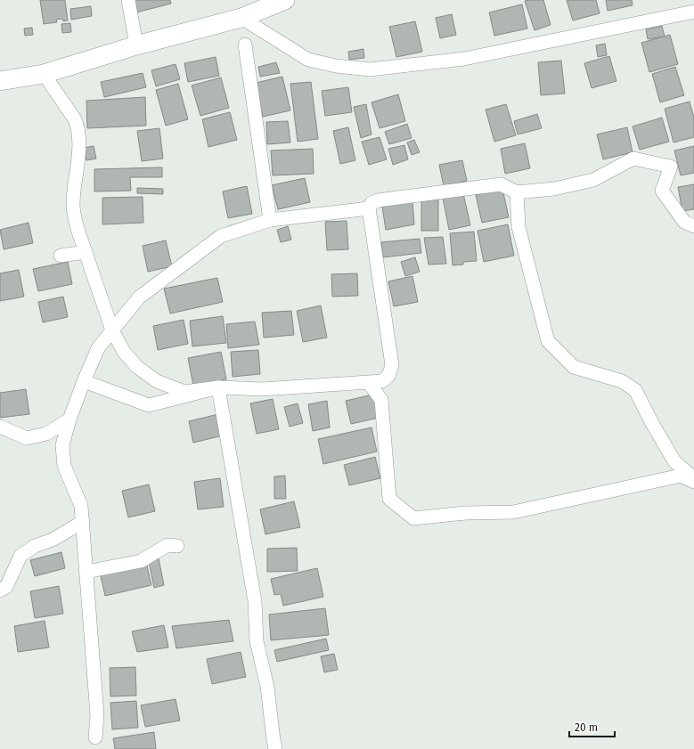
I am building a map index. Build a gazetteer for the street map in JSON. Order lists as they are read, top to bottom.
{
  "scale_bar": "20 m"
}
